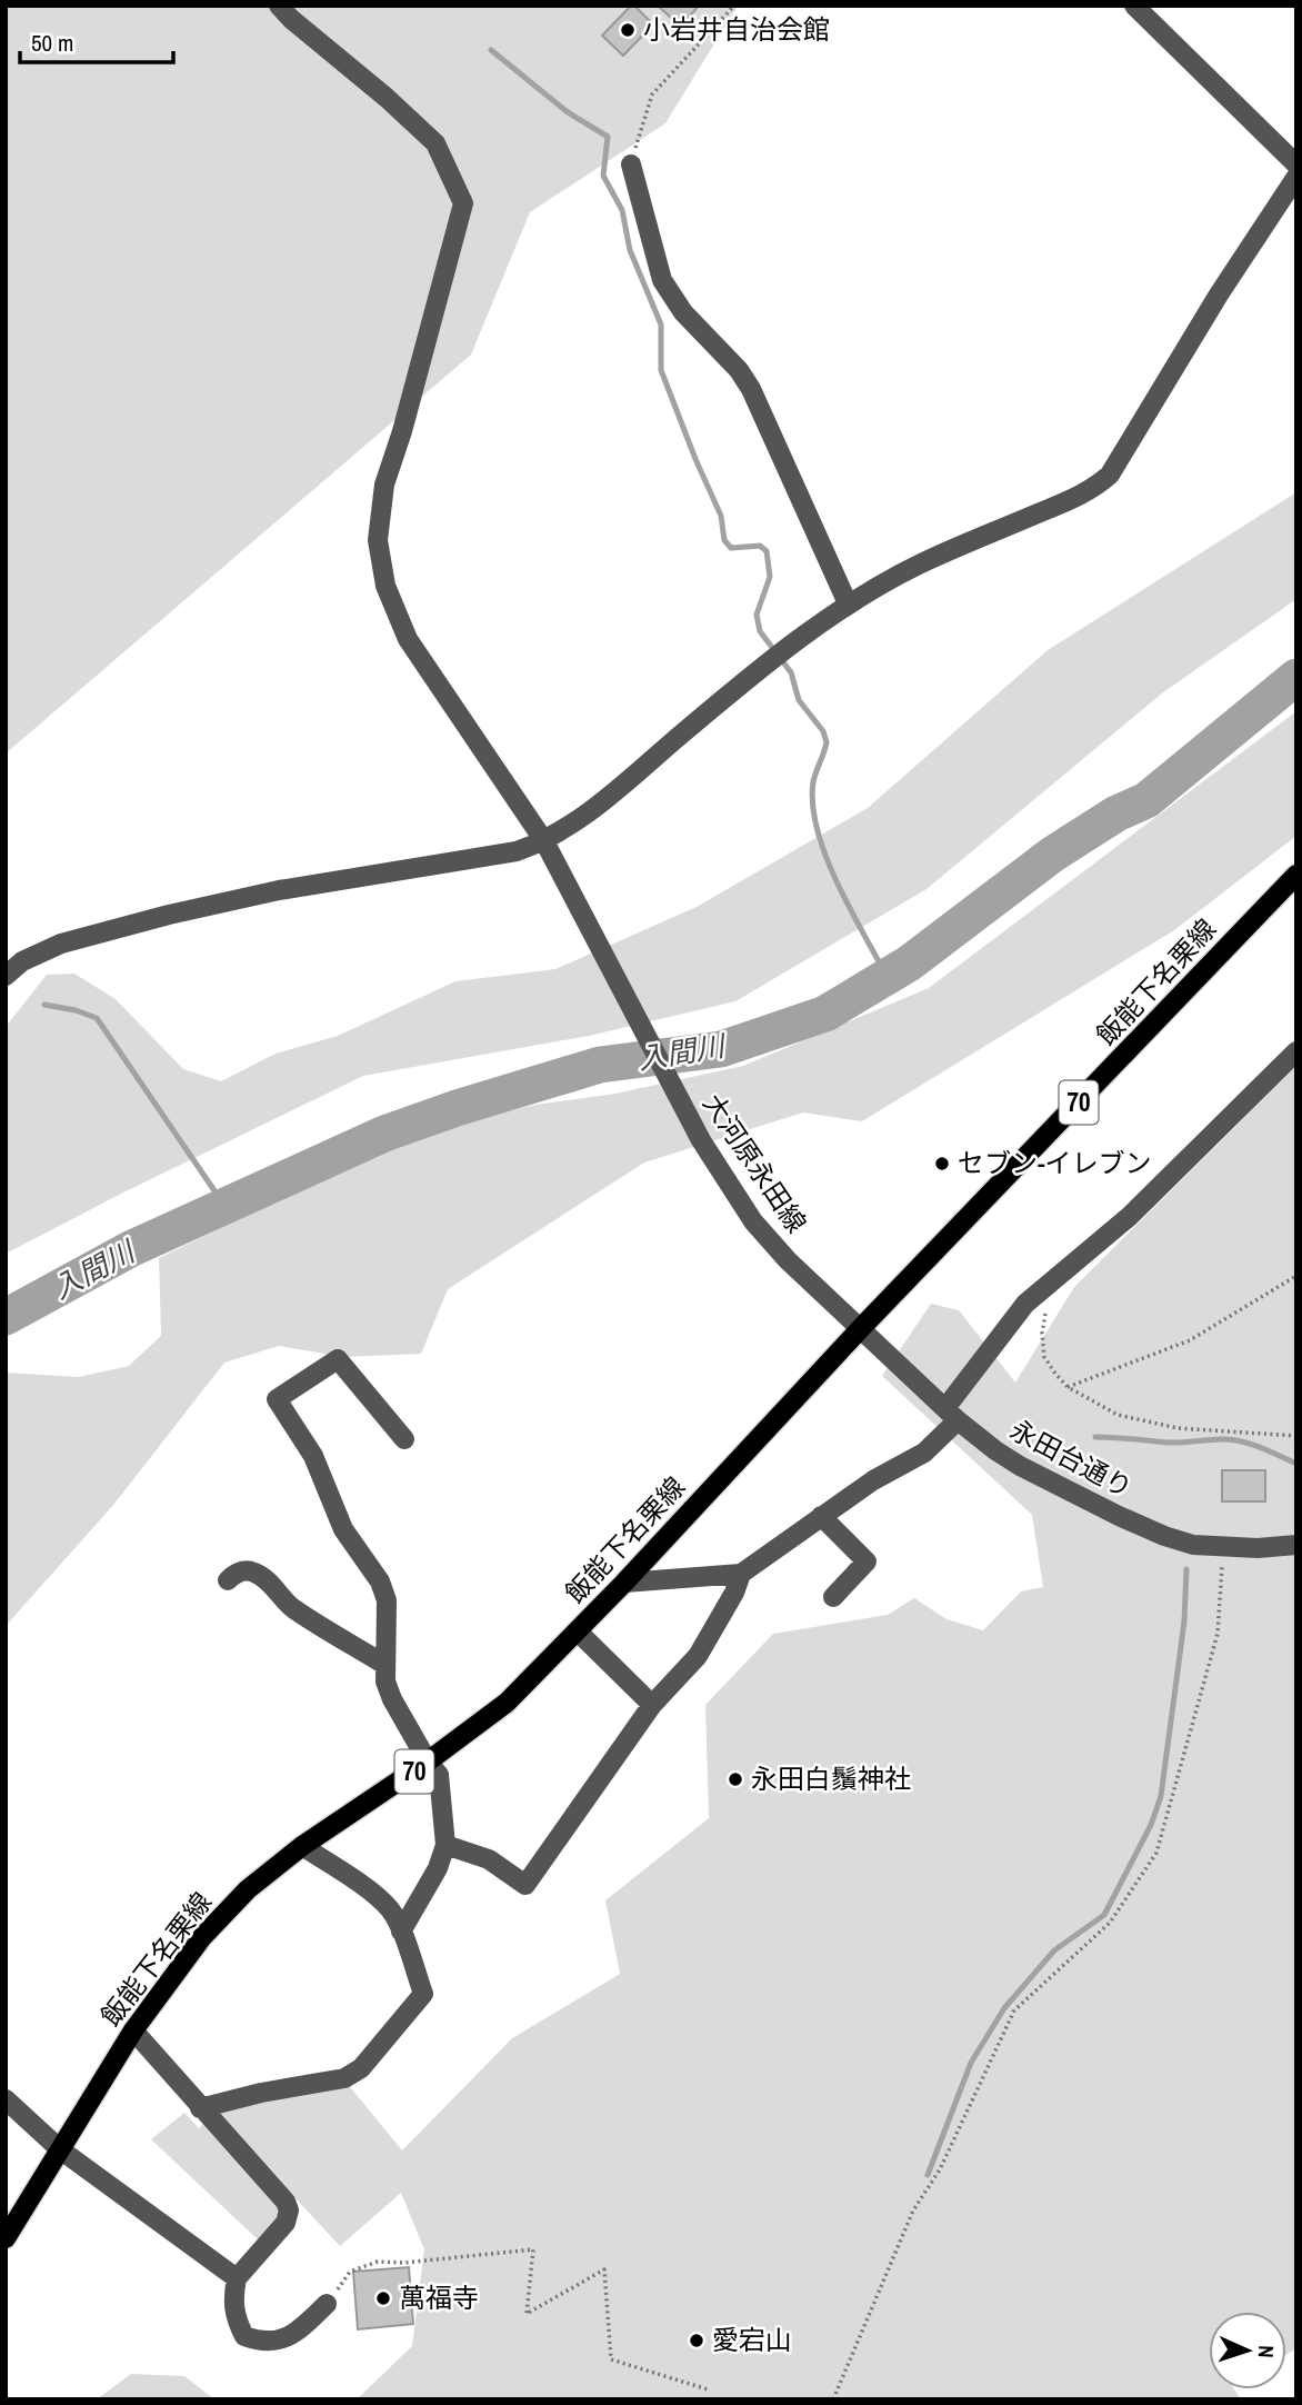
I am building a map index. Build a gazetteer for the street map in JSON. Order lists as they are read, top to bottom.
{
  "streets": {
    "main road": ["飯能下名栗線", "70"],
    "street": ["大河原永田線", "永田台通り"]
  },
  "crossings": [
    ["飯能下名栗線", "大河原永田線"],
    ["飯能下名栗線", "永田台通り"],
    ["大河原永田線", "永田台通り"]
  ],
  "water": ["入間川"],
  "places": [
    "小岩井自治会館",
    "セブン-イレブン",
    "永田白鬚神社",
    "萬福寺",
    "愛宕山"
  ],
  "scale_bar": "50 m",
  "north": "right"
}
